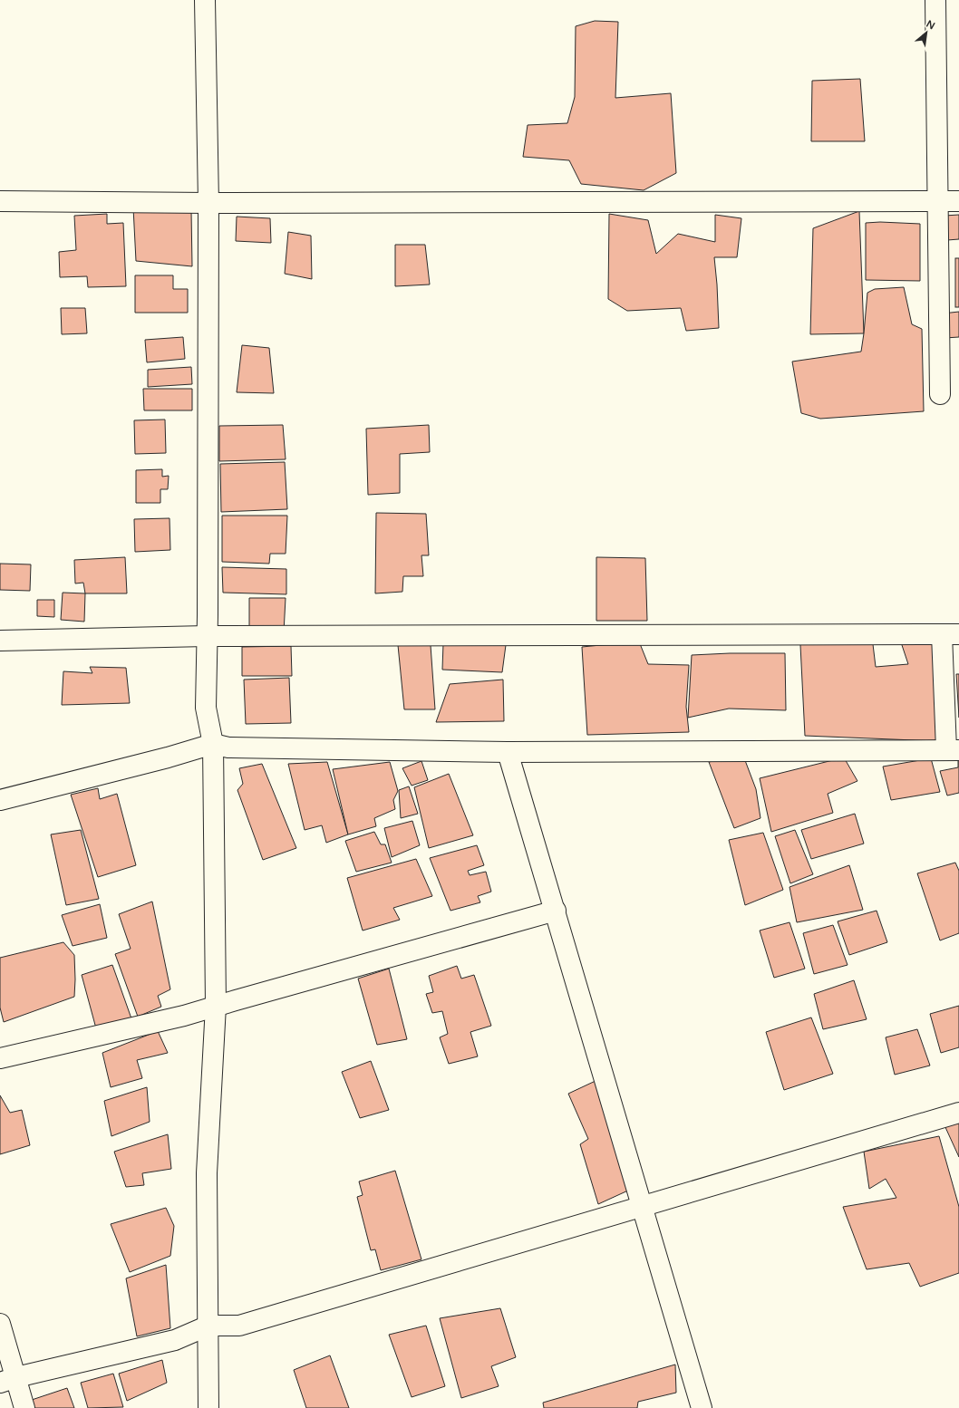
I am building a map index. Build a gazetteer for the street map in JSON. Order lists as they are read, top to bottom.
{
  "north": "top right"
}
